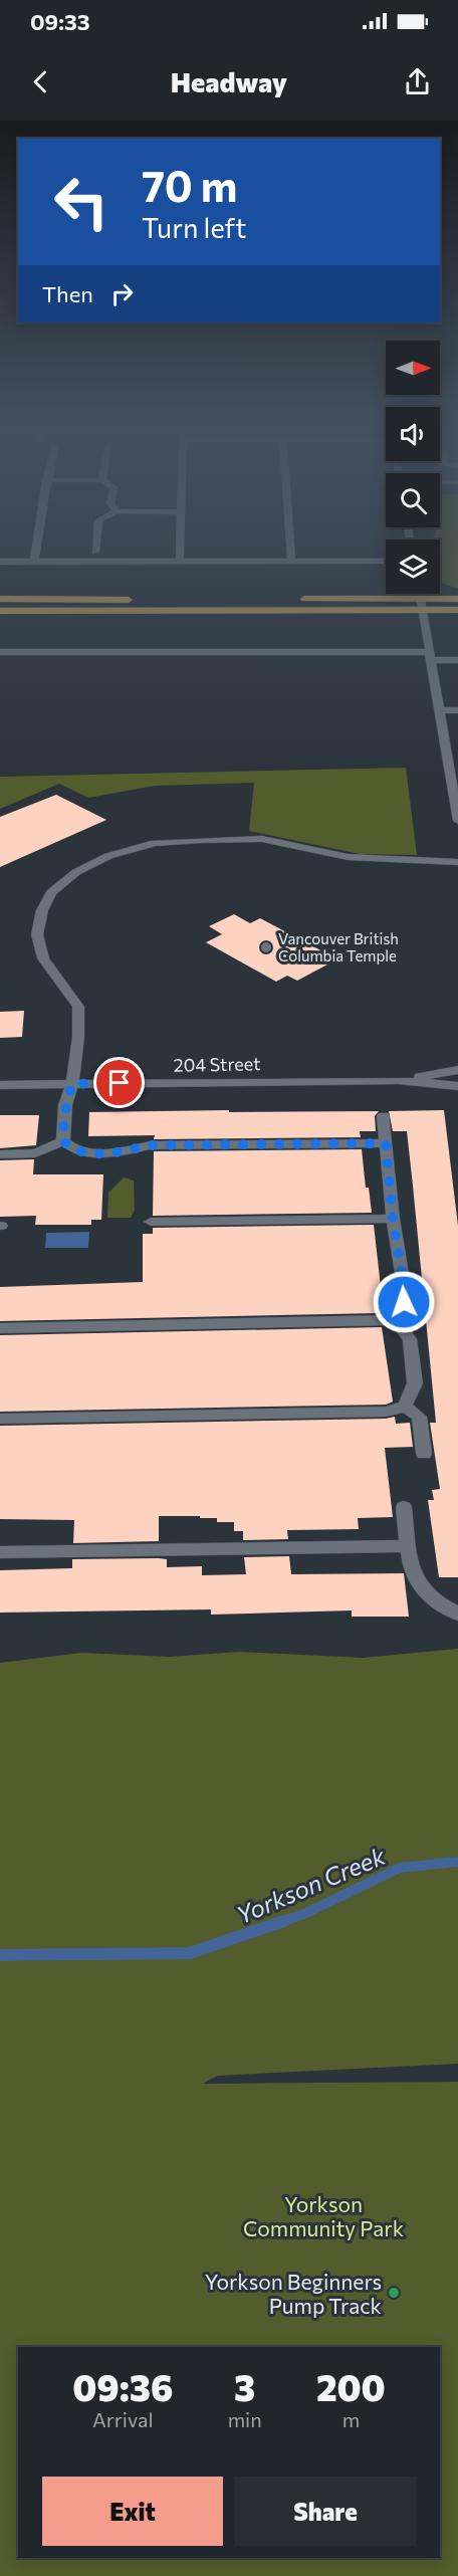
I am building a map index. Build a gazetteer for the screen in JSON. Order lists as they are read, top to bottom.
{
  "streets": {
    "street": ["204 Street"]
  },
  "water": ["Yorkson Creek"],
  "parks": ["Yorkson Community Park"],
  "places": ["Vancouver British Columbia Temple", "Yorkson Beginners Pump Track"],
  "north": "right",
  "page": {
    "status": "09:33",
    "header": "Headway",
    "turn": ["70 m", "Turn left"],
    "then": "Then",
    "eta": [
      "09:36",
      "Arrival",
      "3",
      "min",
      "200",
      "m"
    ],
    "buttons": ["Exit", "Share"]
  }
}
